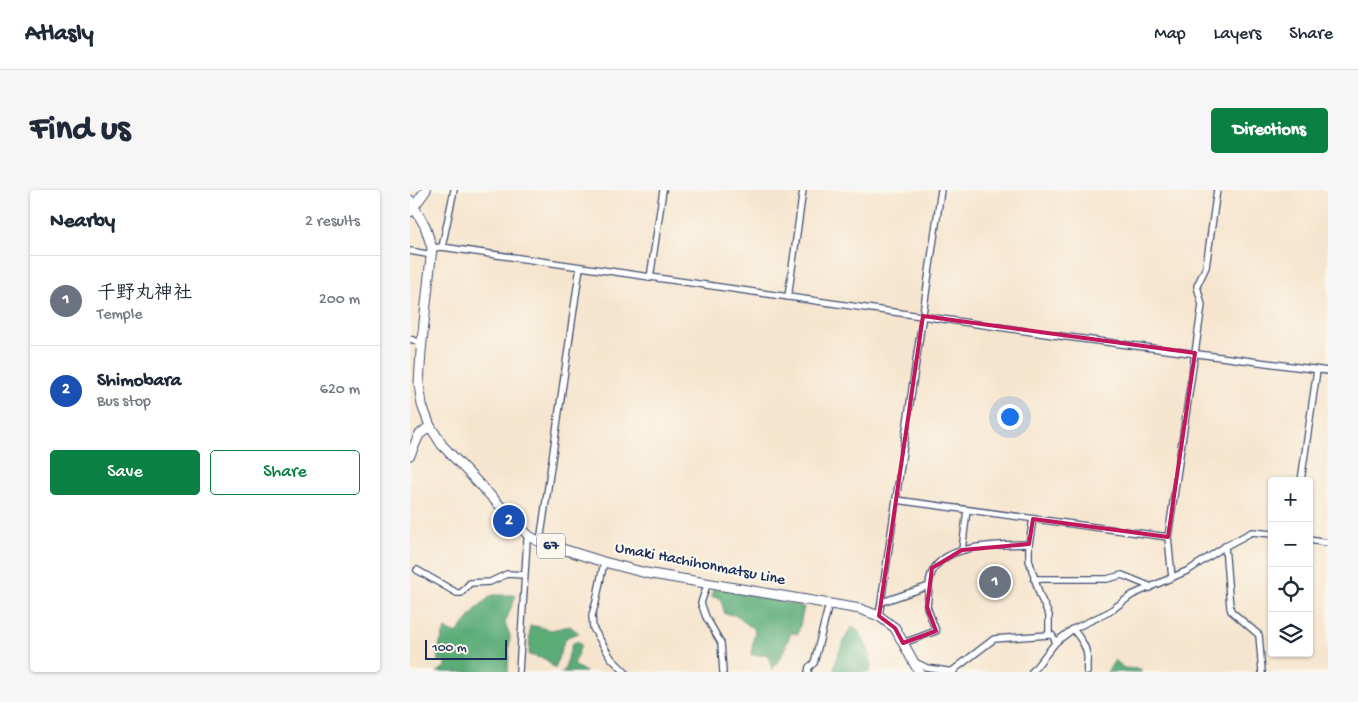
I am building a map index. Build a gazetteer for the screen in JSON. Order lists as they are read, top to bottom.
{
  "streets": {
    "main road": ["67", "Umaki Hachihonmatsu Line"]
  },
  "scale_bar": "100 m",
  "page": {
    "header": "Atlasly",
    "nav": ["Map", "Layers", "Share"],
    "buttons": [
      "Directions",
      ["Save", "Share"]
    ],
    "title": "Find us",
    "heading": ["Nearby", "2 results"],
    "list": [
      {
        "mark": "1",
        "name": "千野丸神社",
        "note": "Temple",
        "value": "200 m"
      },
      {
        "mark": "2",
        "name": "Shimobara",
        "note": "Bus stop",
        "value": "620 m"
      }
    ],
    "map_buttons": ["+", "−"],
    "pins": ["2", "1"],
    "scale": "100 m"
  }
}
